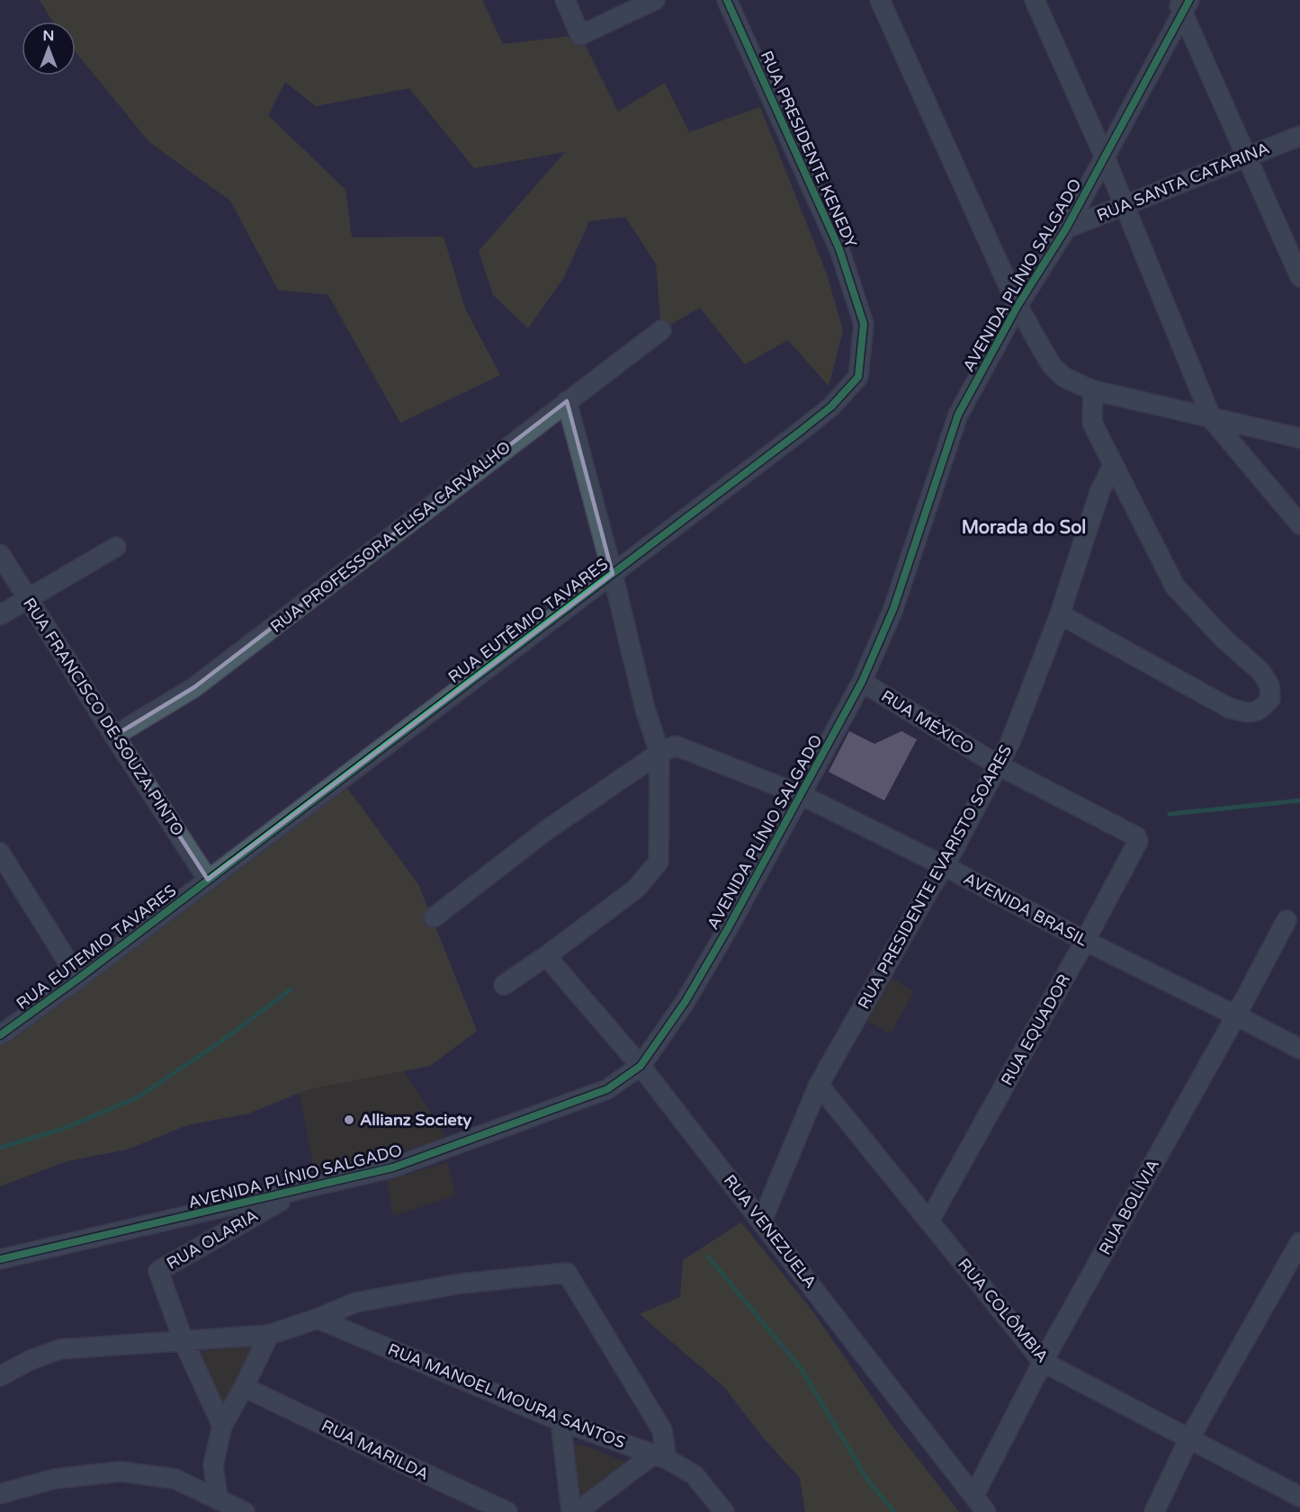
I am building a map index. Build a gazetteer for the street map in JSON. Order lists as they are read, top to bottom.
{
  "streets": {
    "street": [
      "RUA PRESIDENTE KENEDY",
      "RUA SANTA CATARINA",
      "AVENIDA PLÍNIO SALGADO",
      "RUA PROFESSORA ELISA CARVALHO",
      "RUA EUTÊMIO TAVARES",
      "RUA FRANCISCO DE SOUZA PINTO",
      "RUA MÉXICO",
      "RUA PRESIDENTE EVARISTO SOARES",
      "AVENIDA BRASIL",
      "RUA EUTEMIO TAVARES",
      "RUA EQUADOR",
      "RUA BOLÍVIA",
      "RUA VENEZUELA",
      "RUA OLARIA",
      "RUA COLÔMBIA",
      "RUA MANOEL MOURA SANTOS",
      "RUA MARILDA"
    ]
  },
  "crossings": [
    ["RUA PRESIDENTE KENEDY", "RUA EUTÊMIO TAVARES"],
    ["RUA SANTA CATARINA", "AVENIDA PLÍNIO SALGADO"],
    ["AVENIDA PLÍNIO SALGADO", "RUA MÉXICO"],
    ["AVENIDA PLÍNIO SALGADO", "AVENIDA BRASIL"],
    ["AVENIDA PLÍNIO SALGADO", "RUA VENEZUELA"],
    ["AVENIDA PLÍNIO SALGADO", "RUA OLARIA"],
    ["RUA PROFESSORA ELISA CARVALHO", "RUA FRANCISCO DE SOUZA PINTO"],
    ["RUA EUTÊMIO TAVARES", "RUA FRANCISCO DE SOUZA PINTO"],
    ["RUA EUTÊMIO TAVARES", "RUA EUTEMIO TAVARES"],
    ["RUA FRANCISCO DE SOUZA PINTO", "RUA EUTEMIO TAVARES"],
    ["RUA MÉXICO", "RUA PRESIDENTE EVARISTO SOARES"],
    ["RUA MÉXICO", "RUA EQUADOR"],
    ["RUA PRESIDENTE EVARISTO SOARES", "AVENIDA BRASIL"],
    ["RUA PRESIDENTE EVARISTO SOARES", "RUA VENEZUELA"],
    ["RUA PRESIDENTE EVARISTO SOARES", "RUA COLÔMBIA"],
    ["AVENIDA BRASIL", "RUA EQUADOR"],
    ["AVENIDA BRASIL", "RUA BOLÍVIA"],
    ["RUA EQUADOR", "RUA COLÔMBIA"],
    ["RUA BOLÍVIA", "RUA VENEZUELA"],
    ["RUA BOLÍVIA", "RUA COLÔMBIA"]
  ],
  "districts": ["Morada do Sol"],
  "places": ["Allianz Society"],
  "north": "top"
}
